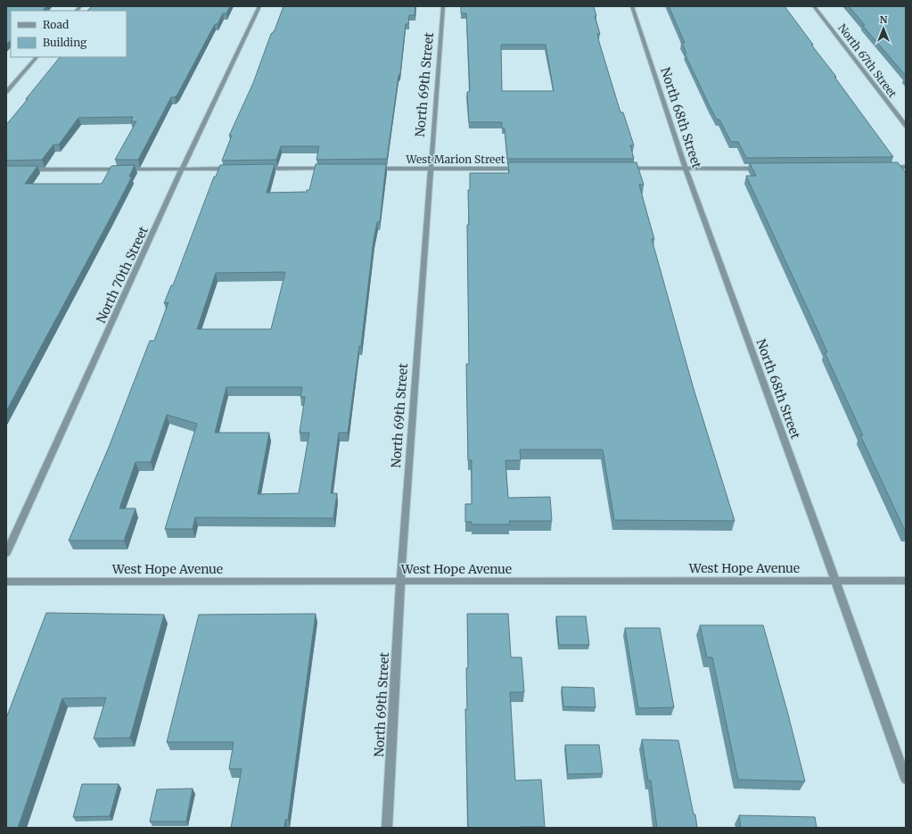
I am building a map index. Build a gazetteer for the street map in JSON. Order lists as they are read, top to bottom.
{
  "streets": {
    "street": [
      "North 67th Street",
      "North 69th Street",
      "North 68th Street",
      "West Marion Street",
      "North 70th Street",
      "West Hope Avenue"
    ]
  },
  "crossings": [
    ["North 69th Street", "West Marion Street"],
    ["North 69th Street", "West Hope Avenue"],
    ["North 68th Street", "West Hope Avenue"]
  ],
  "legend": ["Road", "Building"],
  "north": "top"
}
